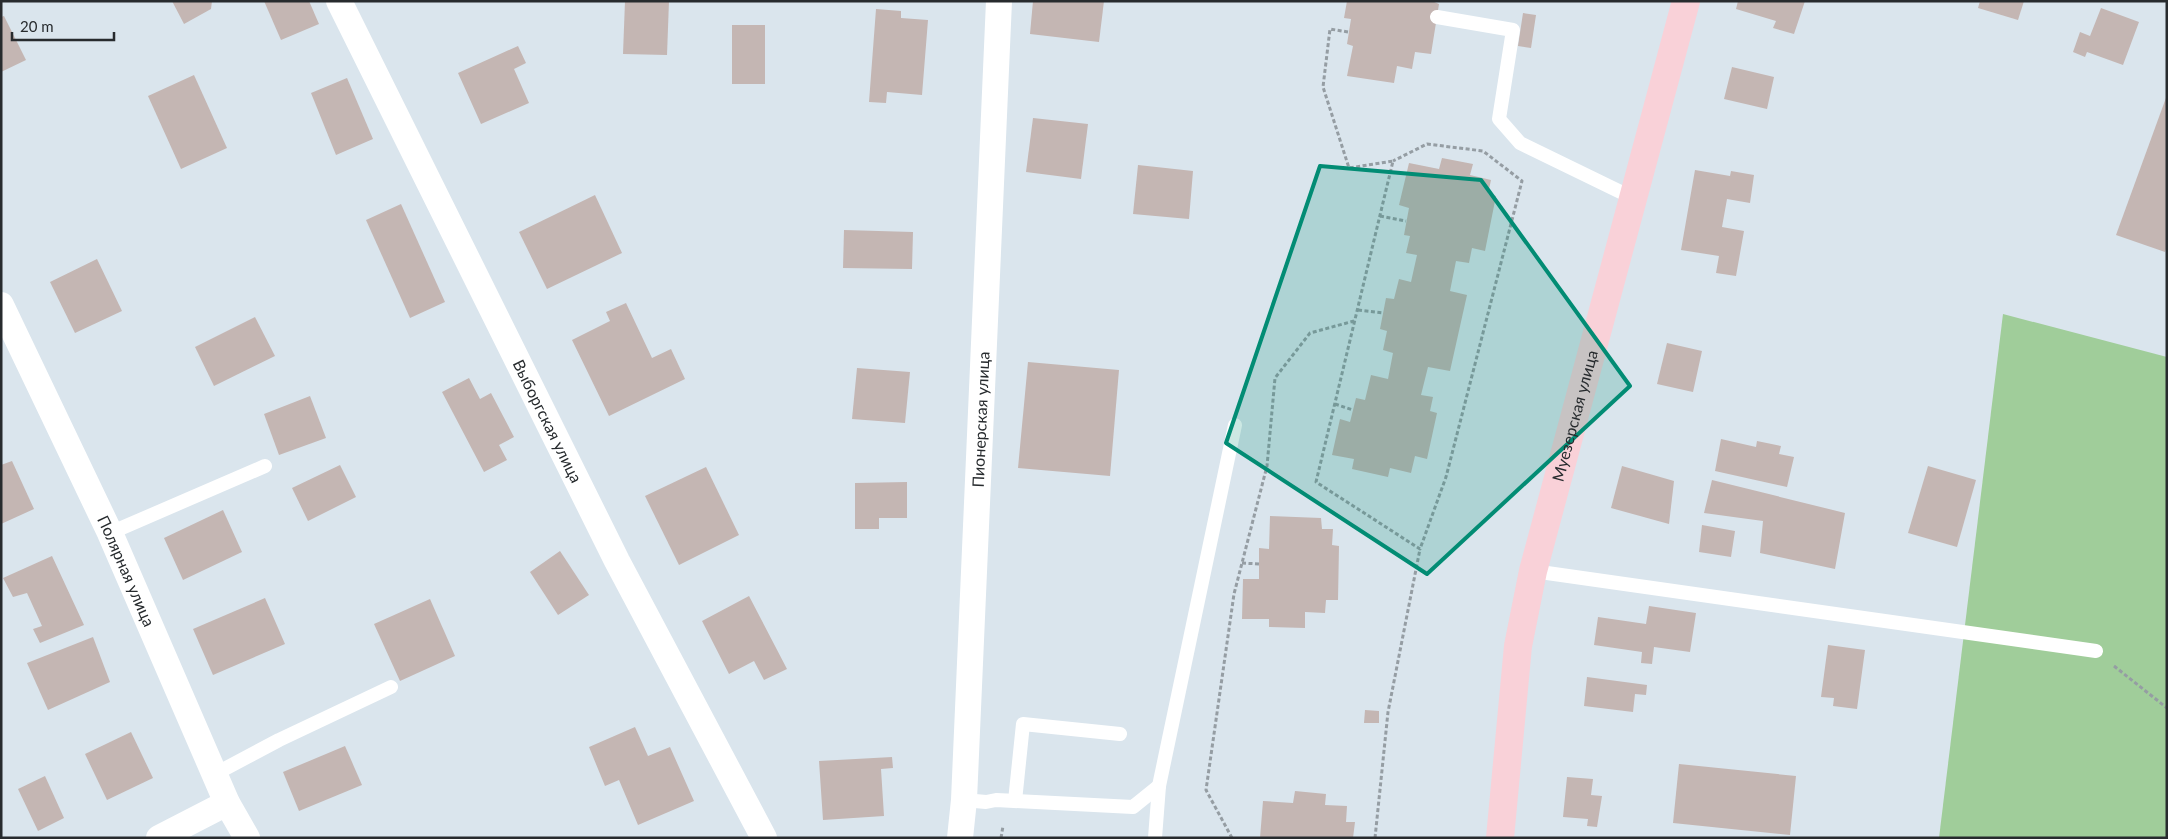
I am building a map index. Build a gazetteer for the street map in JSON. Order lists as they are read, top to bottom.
{
  "streets": {
    "main road": ["Муезерская улица"],
    "street": ["Пионерская улица", "Выборгская улица", "Полярная улица"]
  },
  "scale_bar": "20 m"
}
